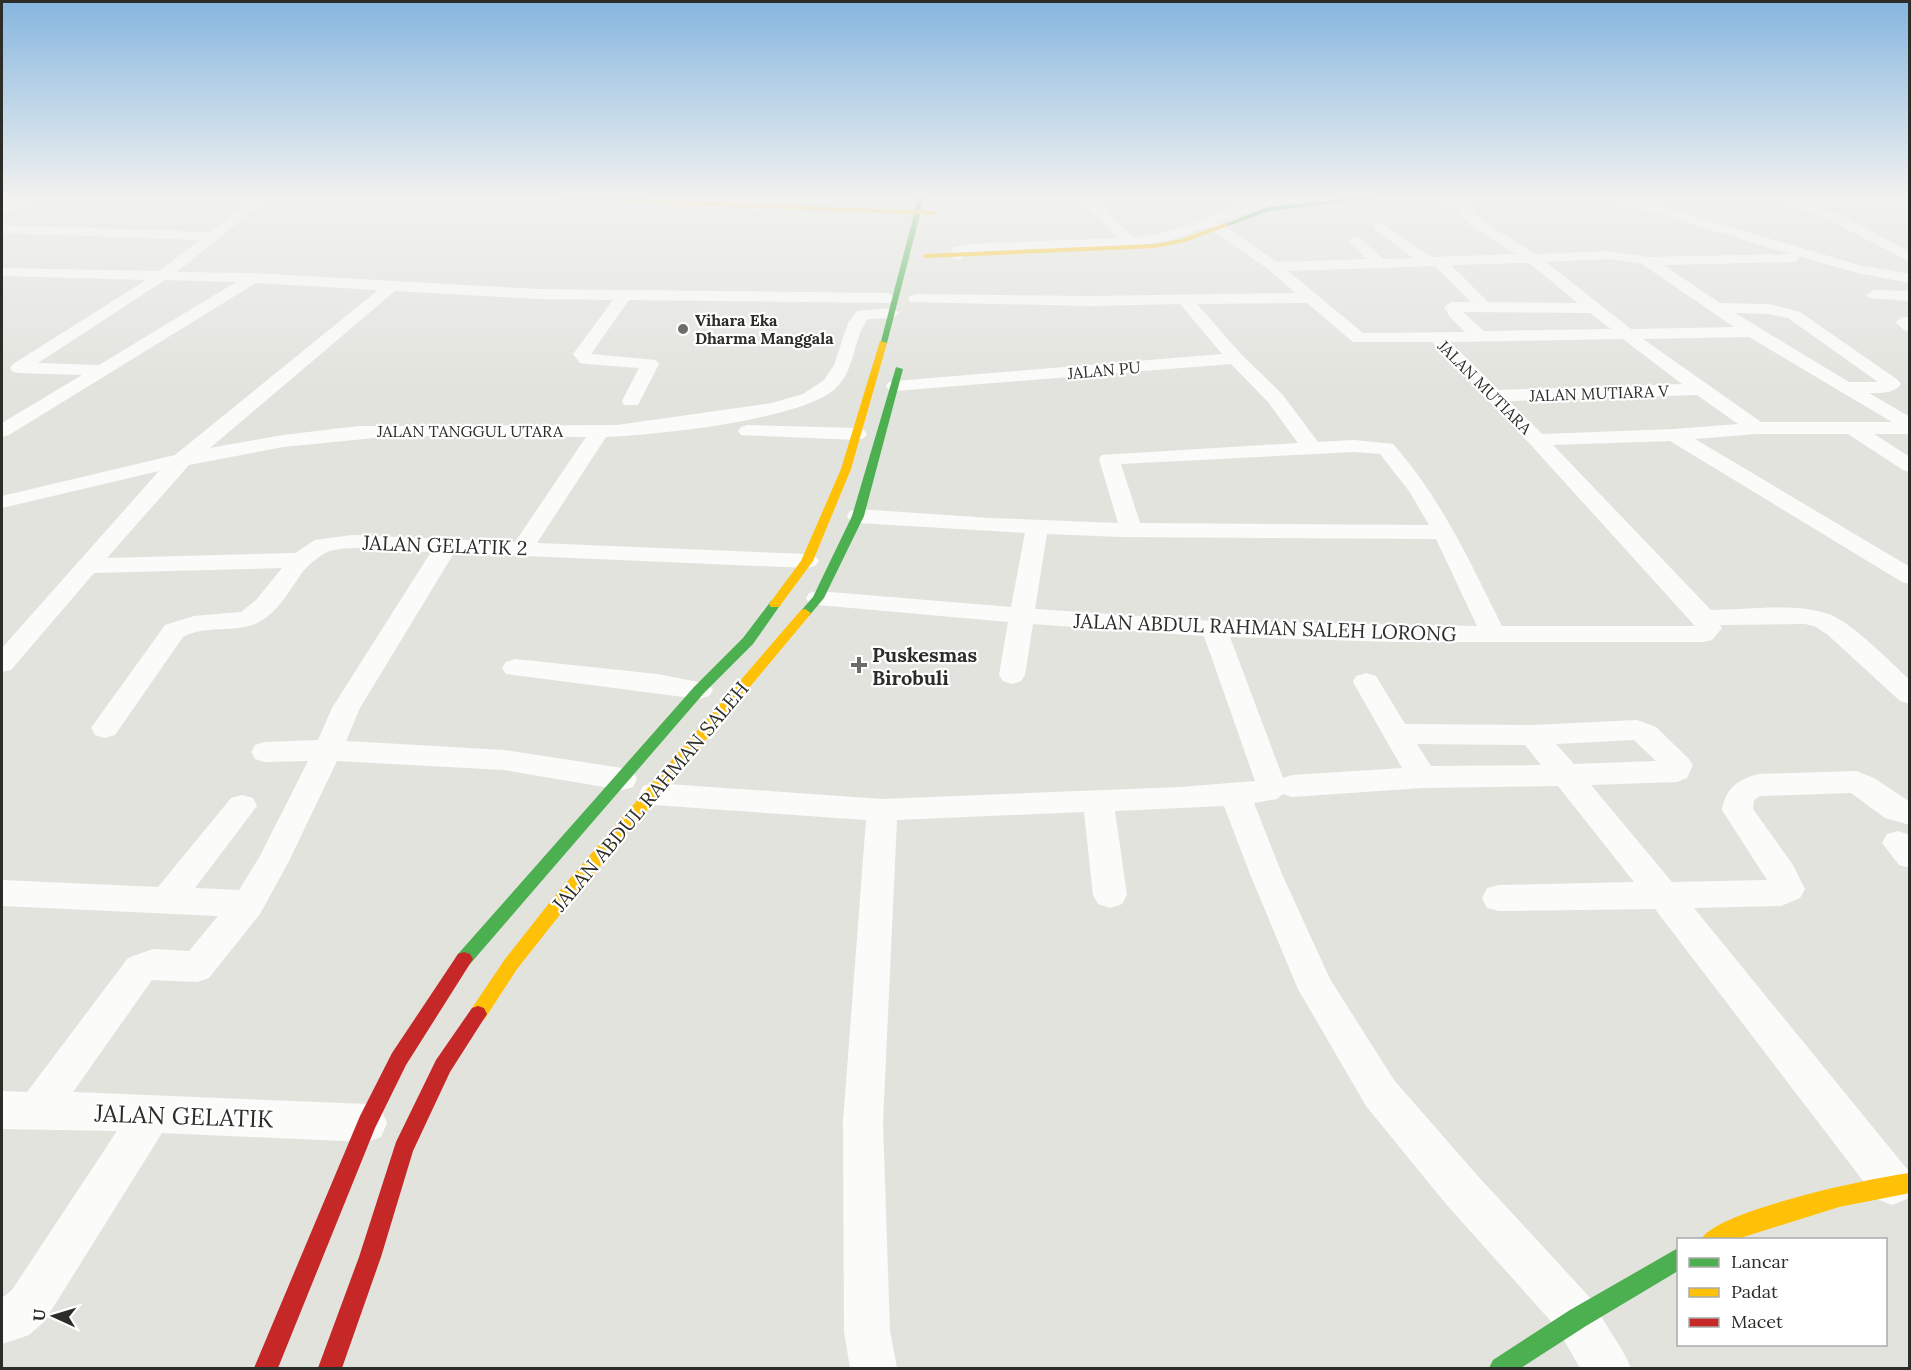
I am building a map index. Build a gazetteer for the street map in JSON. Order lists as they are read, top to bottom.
{
  "streets": {
    "main road": ["JALAN ABDUL RAHMAN SALEH"],
    "street": [
      "JALAN PU",
      "JALAN MUTIARA",
      "JALAN MUTIARA V",
      "JALAN TANGGUL UTARA",
      "JALAN GELATIK 2",
      "JALAN ABDUL RAHMAN SALEH LORONG",
      "JALAN GELATIK"
    ]
  },
  "crossings": [
    ["JALAN PU", "JALAN ABDUL RAHMAN SALEH"],
    ["JALAN MUTIARA", "JALAN MUTIARA V"],
    ["JALAN MUTIARA", "JALAN ABDUL RAHMAN SALEH LORONG"],
    ["JALAN TANGGUL UTARA", "JALAN ABDUL RAHMAN SALEH"],
    ["JALAN GELATIK 2", "JALAN ABDUL RAHMAN SALEH"],
    ["JALAN ABDUL RAHMAN SALEH LORONG", "JALAN ABDUL RAHMAN SALEH"],
    ["JALAN ABDUL RAHMAN SALEH", "JALAN GELATIK"]
  ],
  "places": {
    "other": ["Vihara Eka Dharma Manggala"],
    "health": ["Puskesmas Birobuli"]
  },
  "legend": ["Lancar", "Padat", "Macet"],
  "north": "left"
}
